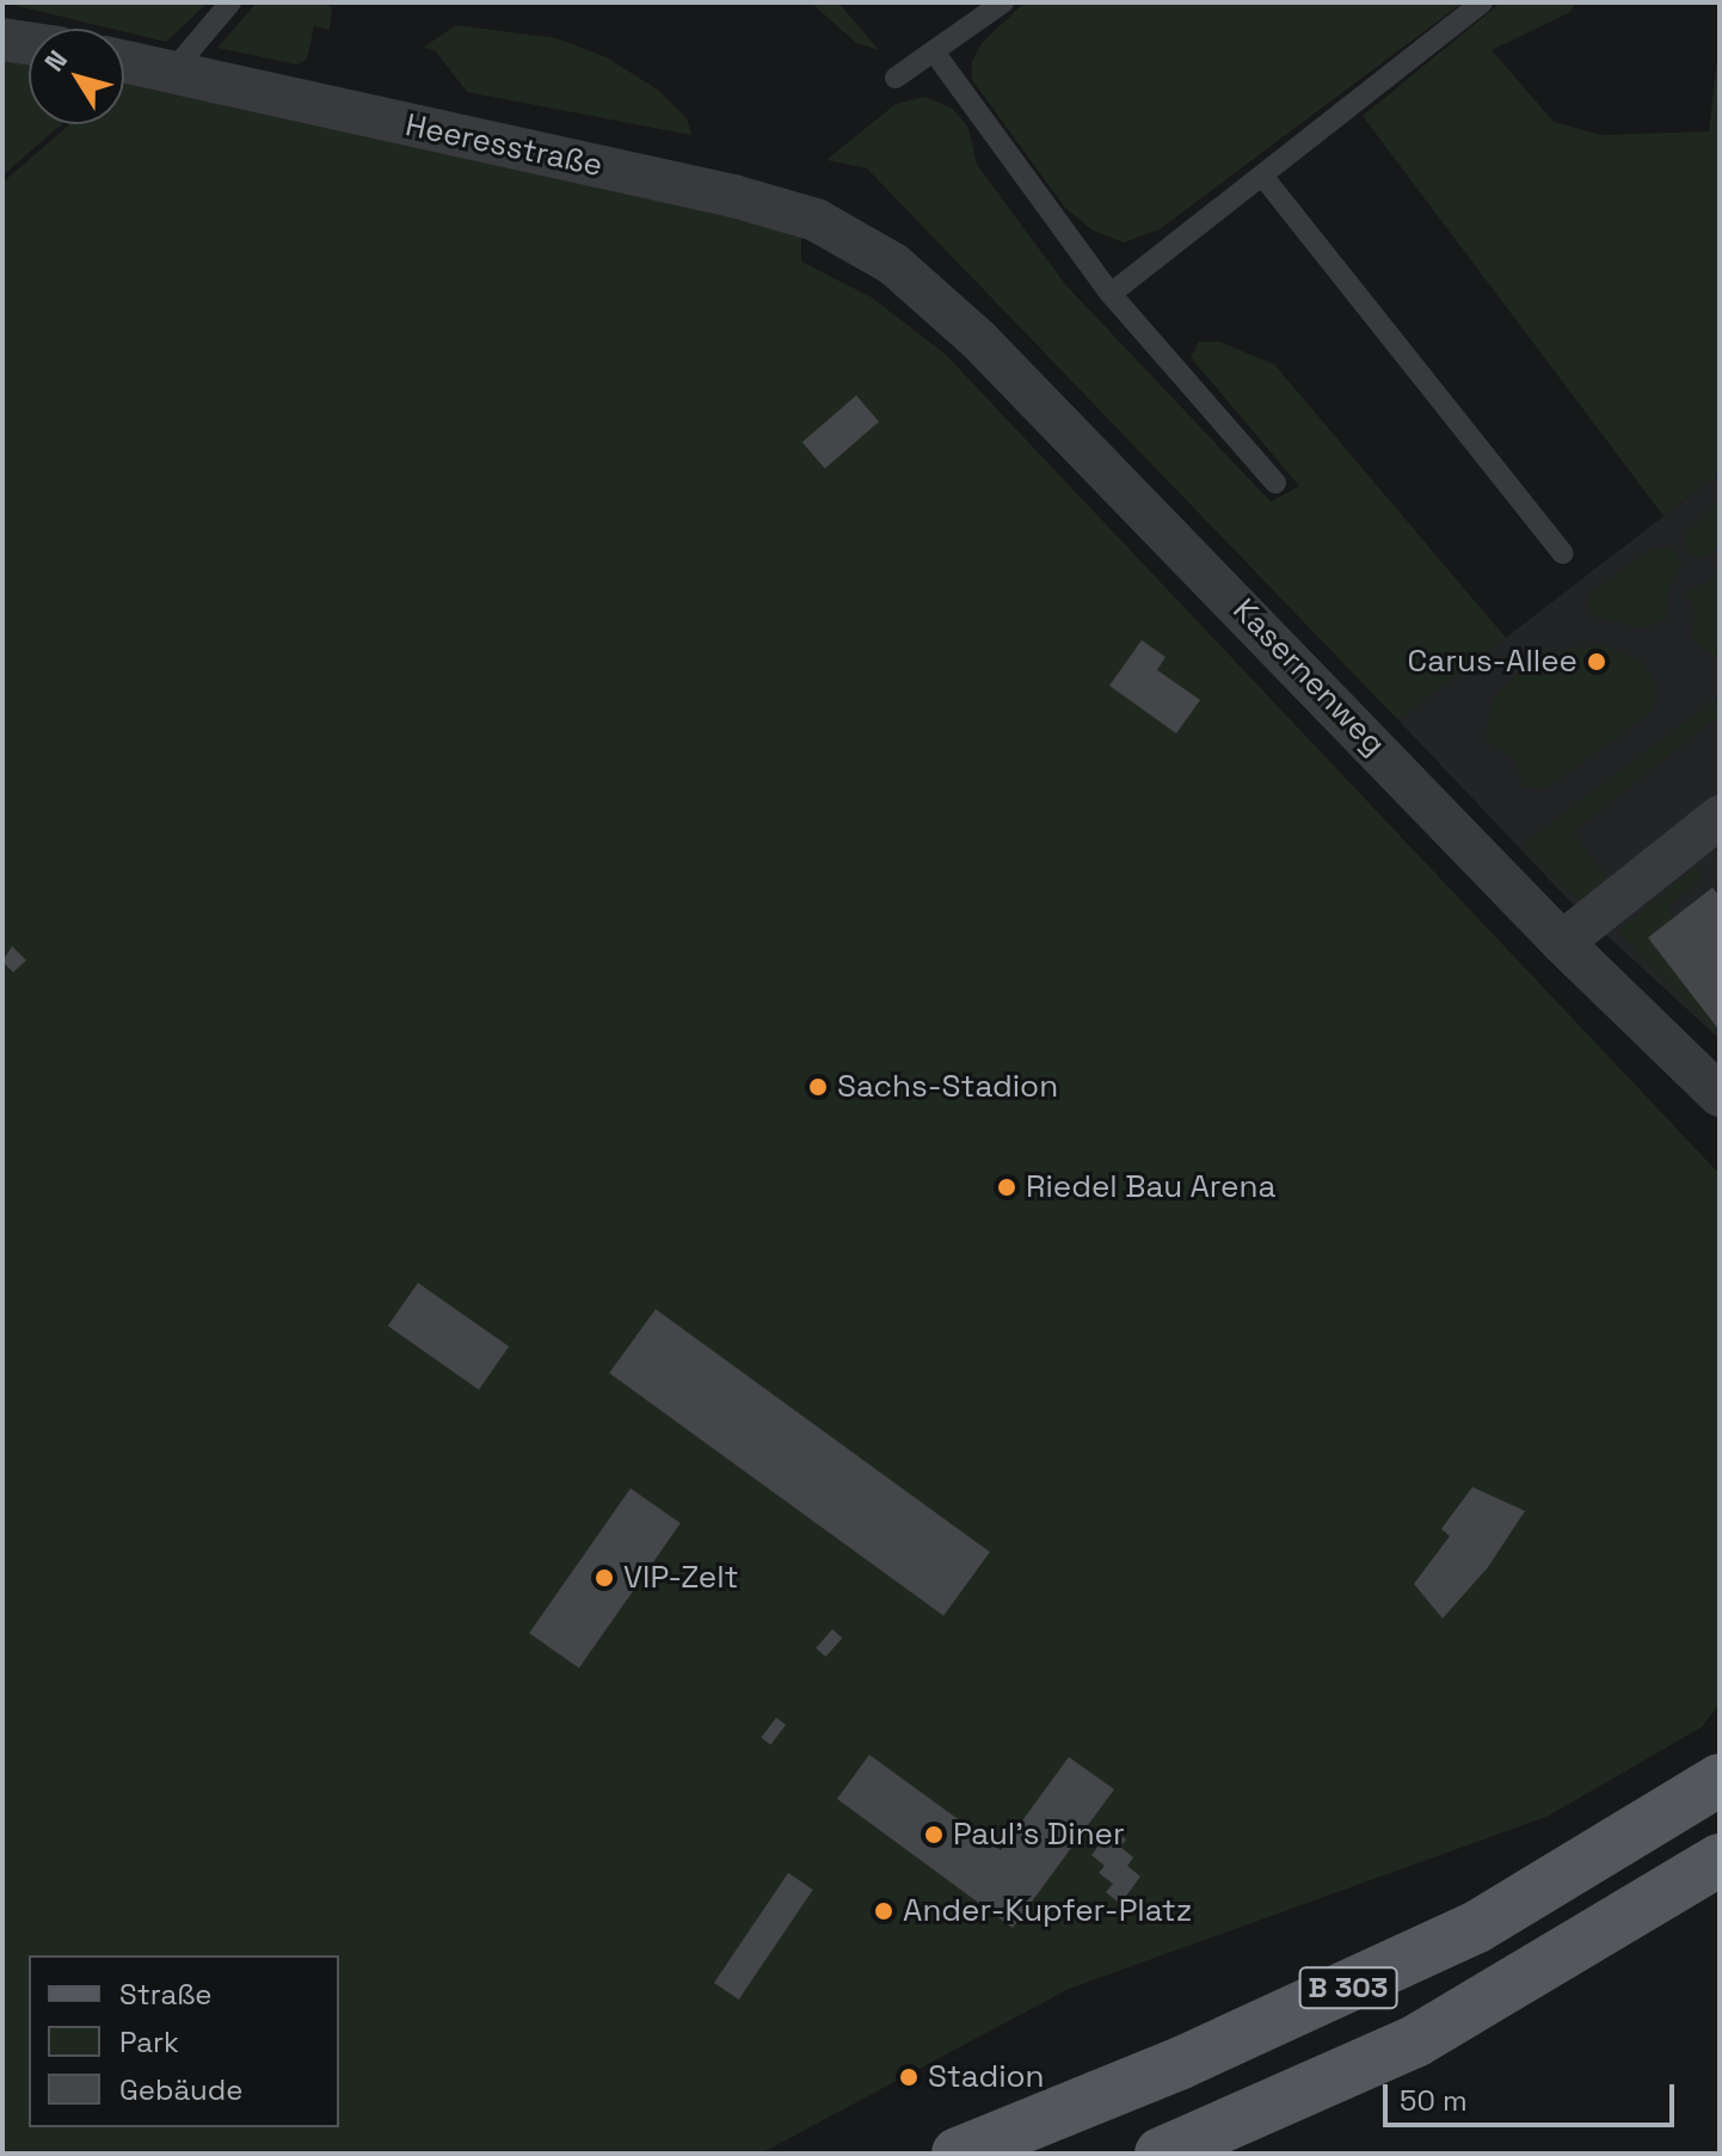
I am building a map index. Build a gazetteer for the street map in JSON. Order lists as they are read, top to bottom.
{
  "streets": {
    "main road": ["B 303"],
    "street": ["Heeresstraße", "Kasernenweg"]
  },
  "crossings": [
    ["Heeresstraße", "Kasernenweg"]
  ],
  "places": [
    "Carus-Allee",
    "Sachs-Stadion",
    "Riedel Bau Arena",
    "VIP-Zelt",
    "Paul's Diner",
    "Ander-Kupfer-Platz",
    "Stadion"
  ],
  "legend": ["Straße", "Park", "Gebäude"],
  "scale_bar": "50 m",
  "north": "top left"
}
